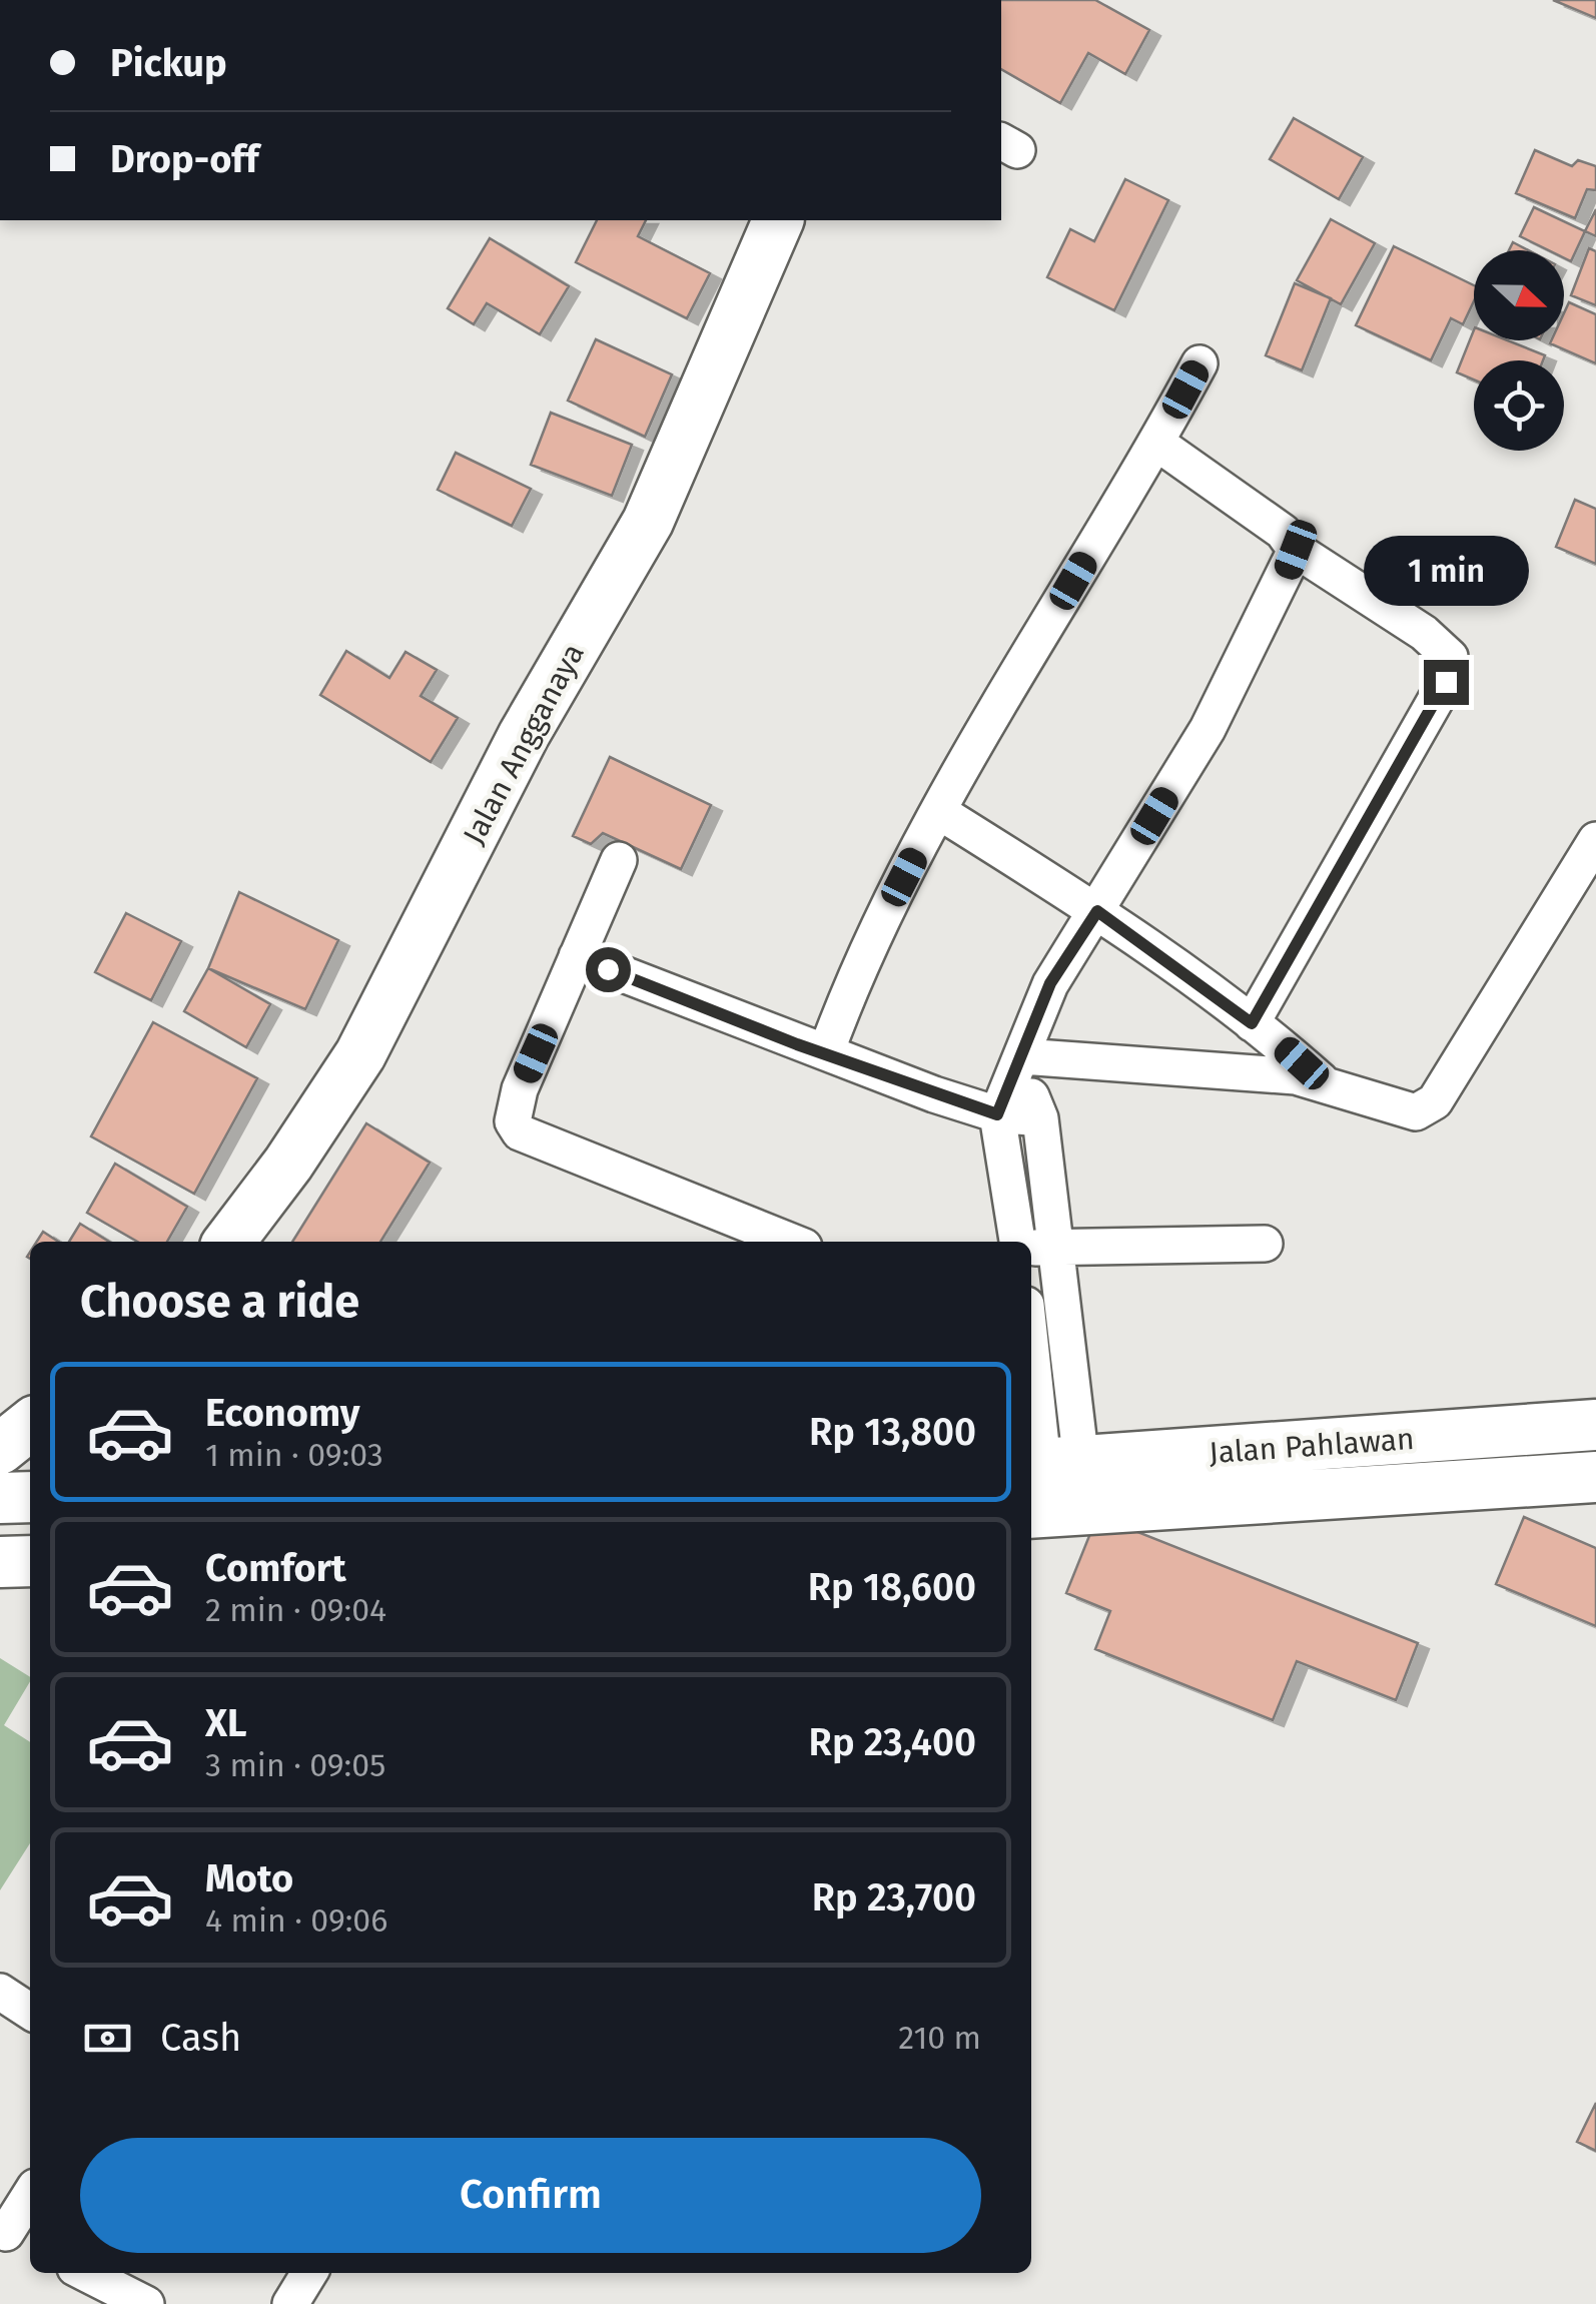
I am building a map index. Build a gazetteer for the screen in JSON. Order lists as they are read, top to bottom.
{
  "streets": {
    "street": ["Jalan Angganaya", "Jalan Pahlawan"]
  },
  "north": "right",
  "page": {
    "banner": ["Pickup", "Drop-off"],
    "bubble": "1 min",
    "heading": "Choose a ride",
    "list": [
      {
        "name": "Economy",
        "note": "1 min · 09:03",
        "value": "Rp 13,800"
      },
      {
        "name": "Comfort",
        "note": "2 min · 09:04",
        "value": "Rp 18,600"
      },
      {
        "name": "XL",
        "note": "3 min · 09:05",
        "value": "Rp 23,400"
      },
      {
        "name": "Moto",
        "note": "4 min · 09:06",
        "value": "Rp 23,700"
      }
    ],
    "pay": ["Cash", "210 m"],
    "buttons": "Confirm"
  }
}
